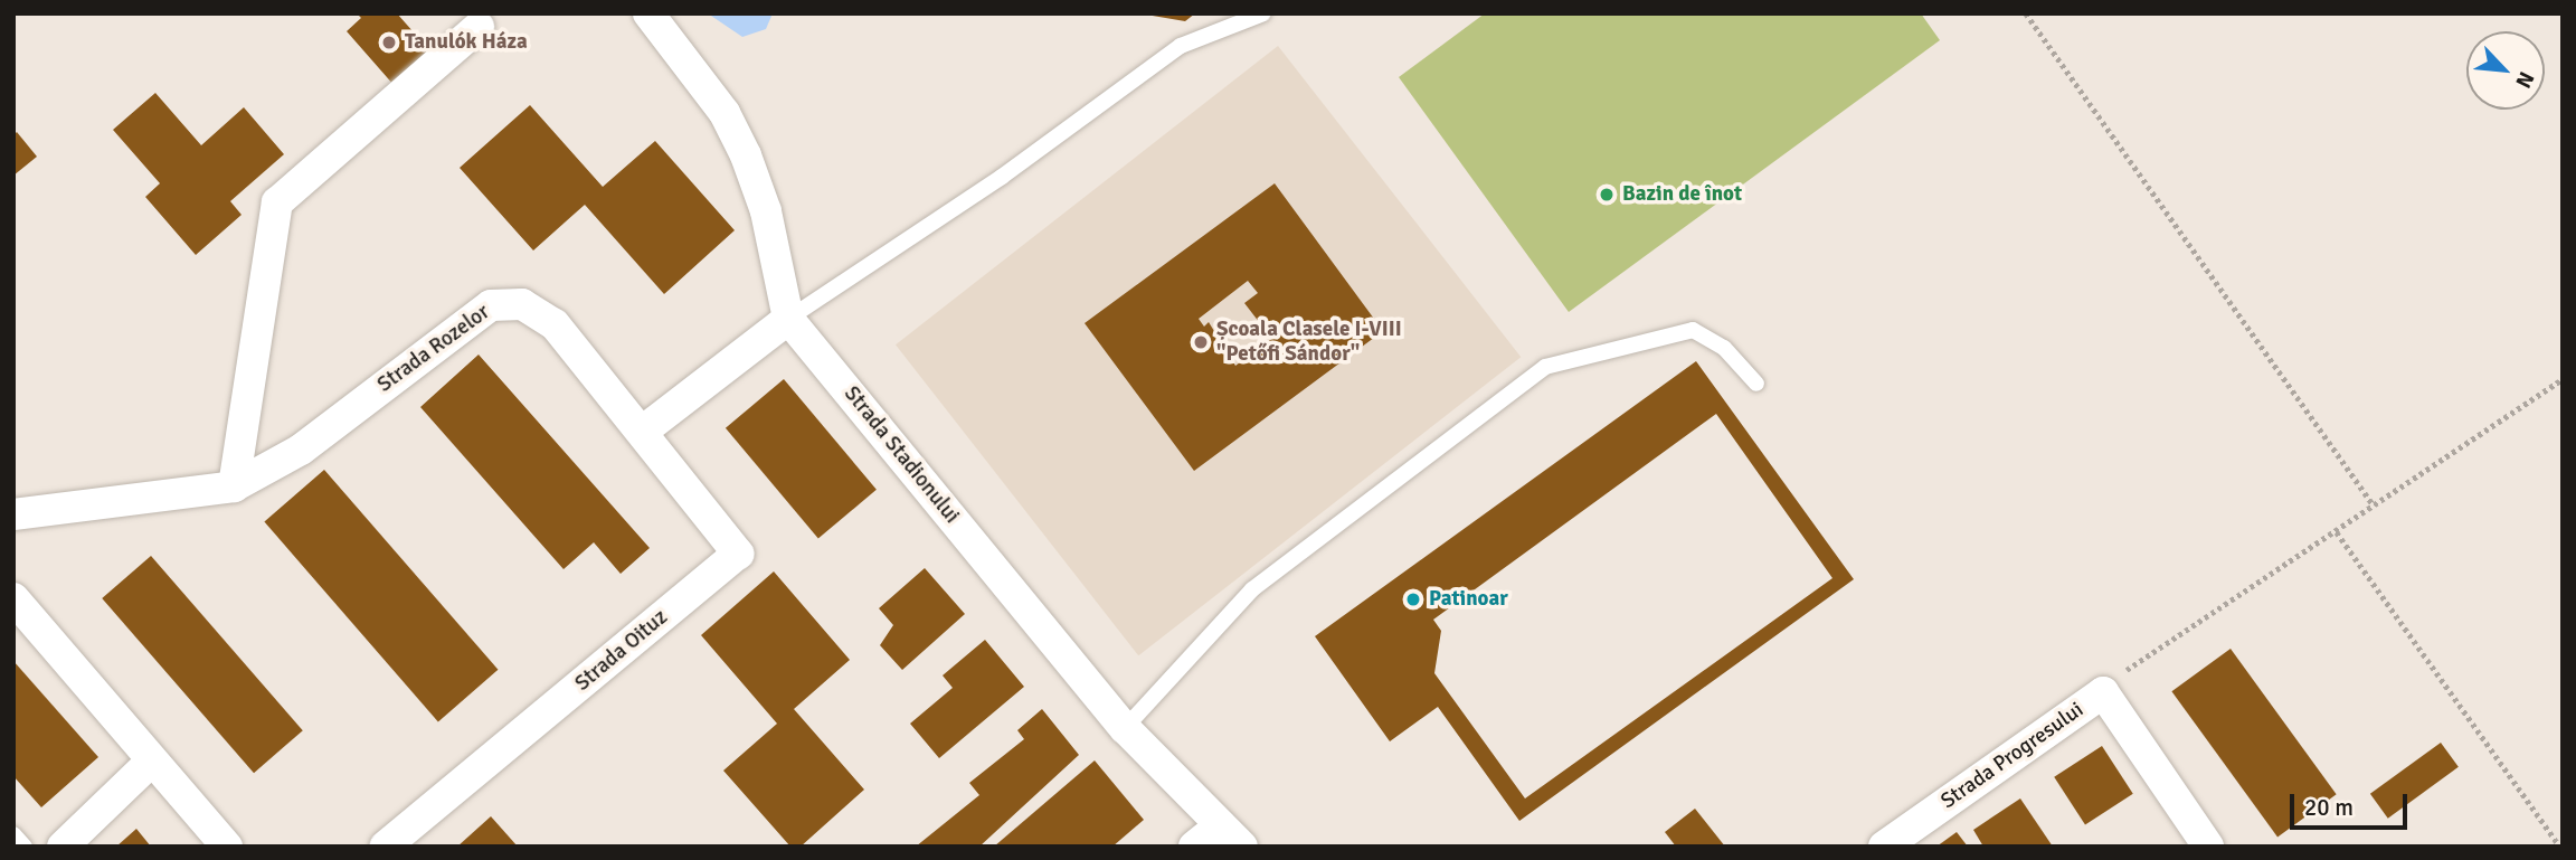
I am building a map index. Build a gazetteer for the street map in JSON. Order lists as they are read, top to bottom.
{
  "streets": {
    "street": [
      "Strada Rozelor",
      "Strada Stadionului",
      "Strada Oituz",
      "Strada Progresului"
    ]
  },
  "crossings": [
    ["Strada Rozelor", "Strada Oituz"]
  ],
  "places": [
    "Tanulók Háza",
    "Bazin de înot",
    "Școala Clasele I-VIII \"Petőfi Sándor\"",
    "Patinoar"
  ],
  "scale_bar": "20 m",
  "north": "bottom right"
}
